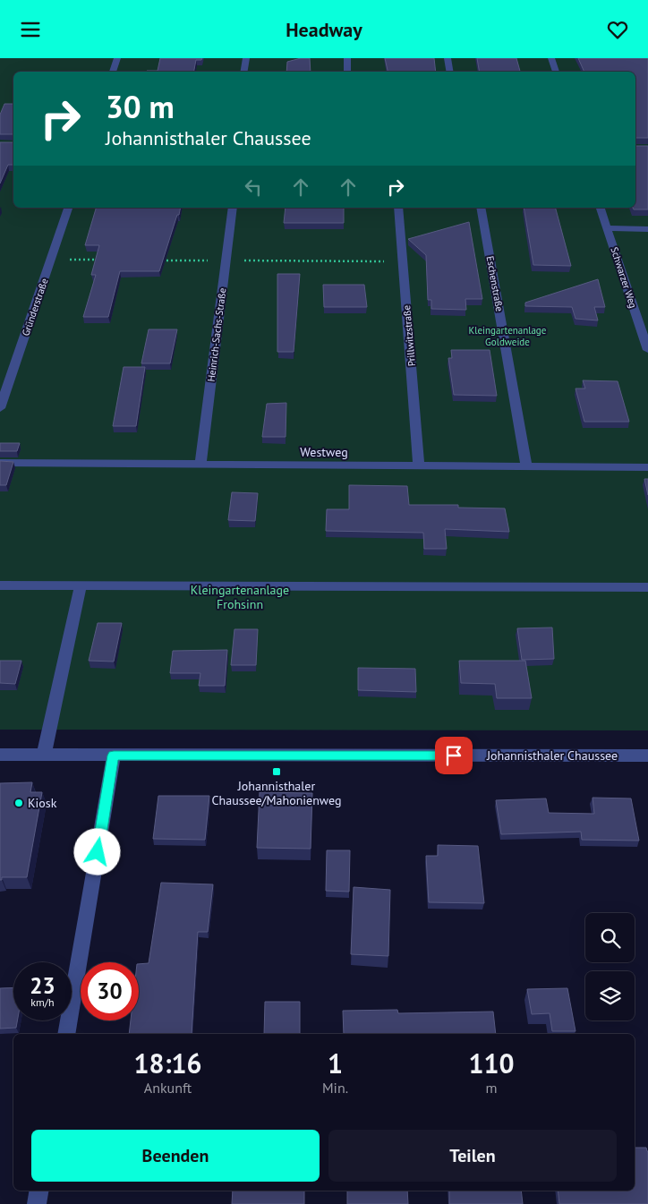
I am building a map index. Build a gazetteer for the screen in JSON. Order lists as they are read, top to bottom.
{
  "streets": {
    "street": [
      "Schwarzer Weg",
      "Eschenstraße",
      "Gründerstraße",
      "Heinrich-Sachs-Straße",
      "Prillwitzstraße",
      "Westweg",
      "Johannisthaler Chaussee"
    ]
  },
  "crossings": [
    ["Eschenstraße", "Westweg"],
    ["Heinrich-Sachs-Straße", "Westweg"],
    ["Prillwitzstraße", "Westweg"]
  ],
  "parks": ["Kleingartenanlage Goldweide", "Kleingartenanlage Frohsinn"],
  "places": {
    "transit": ["Johannisthaler Chaussee/Mahonienweg"],
    "other": ["Kiosk"]
  },
  "page": {
    "header": "Headway",
    "turn": ["30 m", "Johannisthaler Chaussee"],
    "speed": "23 km/h",
    "limit": "30",
    "eta": [
      "18:16",
      "Ankunft",
      "1",
      "Min.",
      "110",
      "m"
    ],
    "buttons": ["Beenden", "Teilen"]
  }
}
